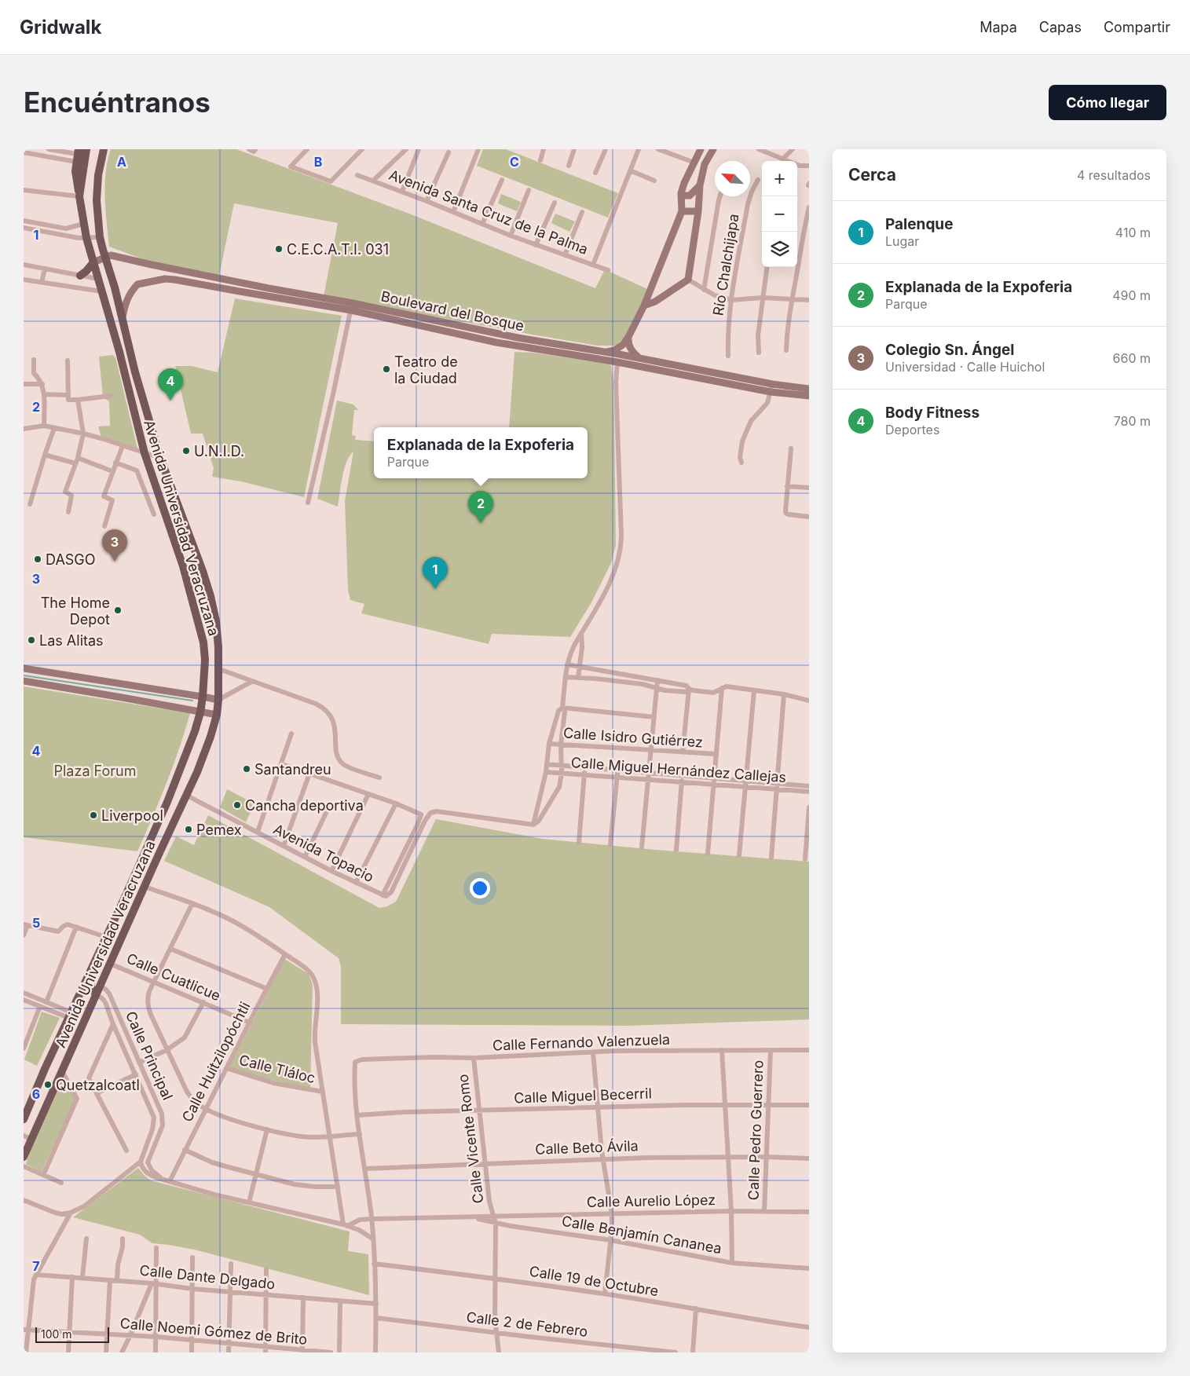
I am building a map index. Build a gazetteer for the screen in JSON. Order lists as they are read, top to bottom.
{
  "streets": {
    "main road": ["Boulevard del Bosque", "Avenida Universidad Veracruzana"],
    "street": [
      "Avenida Santa Cruz de la Palma",
      "Río Chalchijapa",
      "Calle Isidro Gutiérrez",
      "Calle Miguel Hernández Callejas",
      "Avenida Topacio",
      "Calle Cuatlicue",
      "Calle Fernando Valenzuela",
      "Calle Principal",
      "Calle Huitzilopóchtli",
      "Calle Tláloc",
      "Calle Miguel Becerril",
      "Calle Pedro Guerrero",
      "Calle Vicente Romo",
      "Calle Beto Ávila",
      "Calle Aurelio López",
      "Calle Benjamín Cananea",
      "Calle Dante Delgado",
      "Calle 19 de Octubre",
      "Calle 2 de Febrero",
      "Calle Noemi Gómez de Brito"
    ]
  },
  "crossings": [
    ["Boulevard del Bosque", "Avenida Universidad Veracruzana"],
    ["Avenida Universidad Veracruzana", "Avenida Topacio"],
    ["Avenida Universidad Veracruzana", "Calle Cuatlicue"],
    ["Avenida Universidad Veracruzana", "Calle Principal"],
    ["Calle Cuatlicue", "Calle Huitzilopóchtli"],
    ["Calle Fernando Valenzuela", "Calle Miguel Becerril"],
    ["Calle Fernando Valenzuela", "Calle Pedro Guerrero"],
    ["Calle Fernando Valenzuela", "Calle Vicente Romo"],
    ["Calle Principal", "Calle Huitzilopóchtli"],
    ["Calle Huitzilopóchtli", "Calle Tláloc"],
    ["Calle Miguel Becerril", "Calle Pedro Guerrero"],
    ["Calle Miguel Becerril", "Calle Vicente Romo"],
    ["Calle Pedro Guerrero", "Calle Beto Ávila"],
    ["Calle Pedro Guerrero", "Calle Aurelio López"],
    ["Calle Vicente Romo", "Calle Beto Ávila"],
    ["Calle Vicente Romo", "Calle Aurelio López"],
    ["Calle Vicente Romo", "Calle Benjamín Cananea"],
    ["Calle Vicente Romo", "Calle 19 de Octubre"],
    ["Calle Vicente Romo", "Calle 2 de Febrero"],
    ["Calle Aurelio López", "Calle Benjamín Cananea"]
  ],
  "parks": ["Plaza Forum"],
  "places": [
    "C.E.C.A.T.I. 031",
    "Teatro de la Ciudad",
    "U.N.I.D.",
    "DASGO",
    "The Home Depot",
    "Las Alitas",
    "Santandreu",
    "Cancha deportiva",
    "Liverpool",
    "Pemex",
    "Quetzalcoatl"
  ],
  "scale_bar": "100 m",
  "north": "top left",
  "page": {
    "header": "Gridwalk",
    "nav": ["Mapa", "Capas", "Compartir"],
    "buttons": "Cómo llegar",
    "title": "Encuéntranos",
    "heading": ["Cerca", "4 resultados"],
    "map_buttons": ["+", "−"],
    "list": [
      {
        "mark": "1",
        "name": "Palenque",
        "note": "Lugar",
        "value": "410 m"
      },
      {
        "mark": "2",
        "name": "Explanada de la Expoferia",
        "note": "Parque",
        "value": "490 m"
      },
      {
        "mark": "3",
        "name": "Colegio Sn. Ángel",
        "note": "Universidad · Calle Huichol",
        "value": "660 m"
      },
      {
        "mark": "4",
        "name": "Body Fitness",
        "note": "Deportes",
        "value": "780 m"
      }
    ],
    "pins": [
      "4",
      "2",
      "3",
      "1"
    ],
    "popup": ["Explanada de la Expoferia", "Parque"],
    "scale": "100 m"
  },
  "grid": {
    "columns": ["A", "B", "C"],
    "rows": [
      "1",
      "2",
      "3",
      "4",
      "5",
      "6",
      "7"
    ]
  }
}
